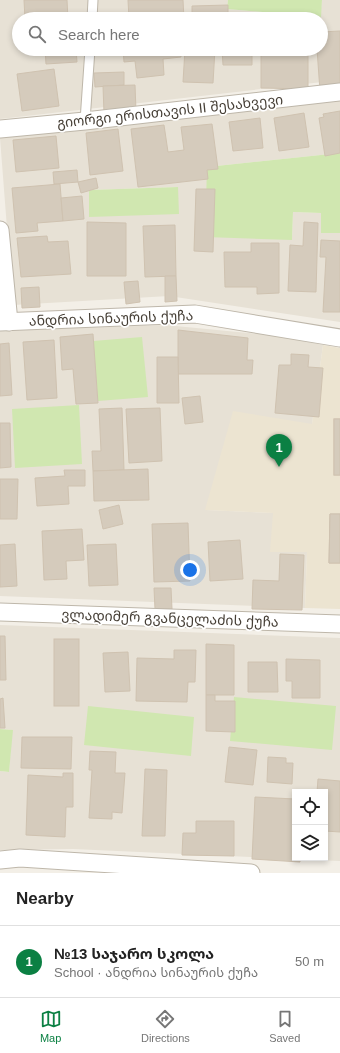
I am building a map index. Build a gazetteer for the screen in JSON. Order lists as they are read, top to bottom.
{
  "streets": {
    "street": ["გიორგი ერისთავის II შესახვევი", "ანდრია სინაურის ქუჩა", "ვლადიმერ გვანცელაძის ქუჩა"]
  },
  "page": {
    "search": "Search here",
    "pins": "1",
    "heading": "Nearby",
    "list": [
      {
        "mark": "1",
        "name": "№13 საჯარო სკოლა",
        "note": "School · ანდრია სინაურის ქუჩა",
        "value": "50 m"
      }
    ],
    "nav": ["Map", "Directions", "Saved"]
  }
}
